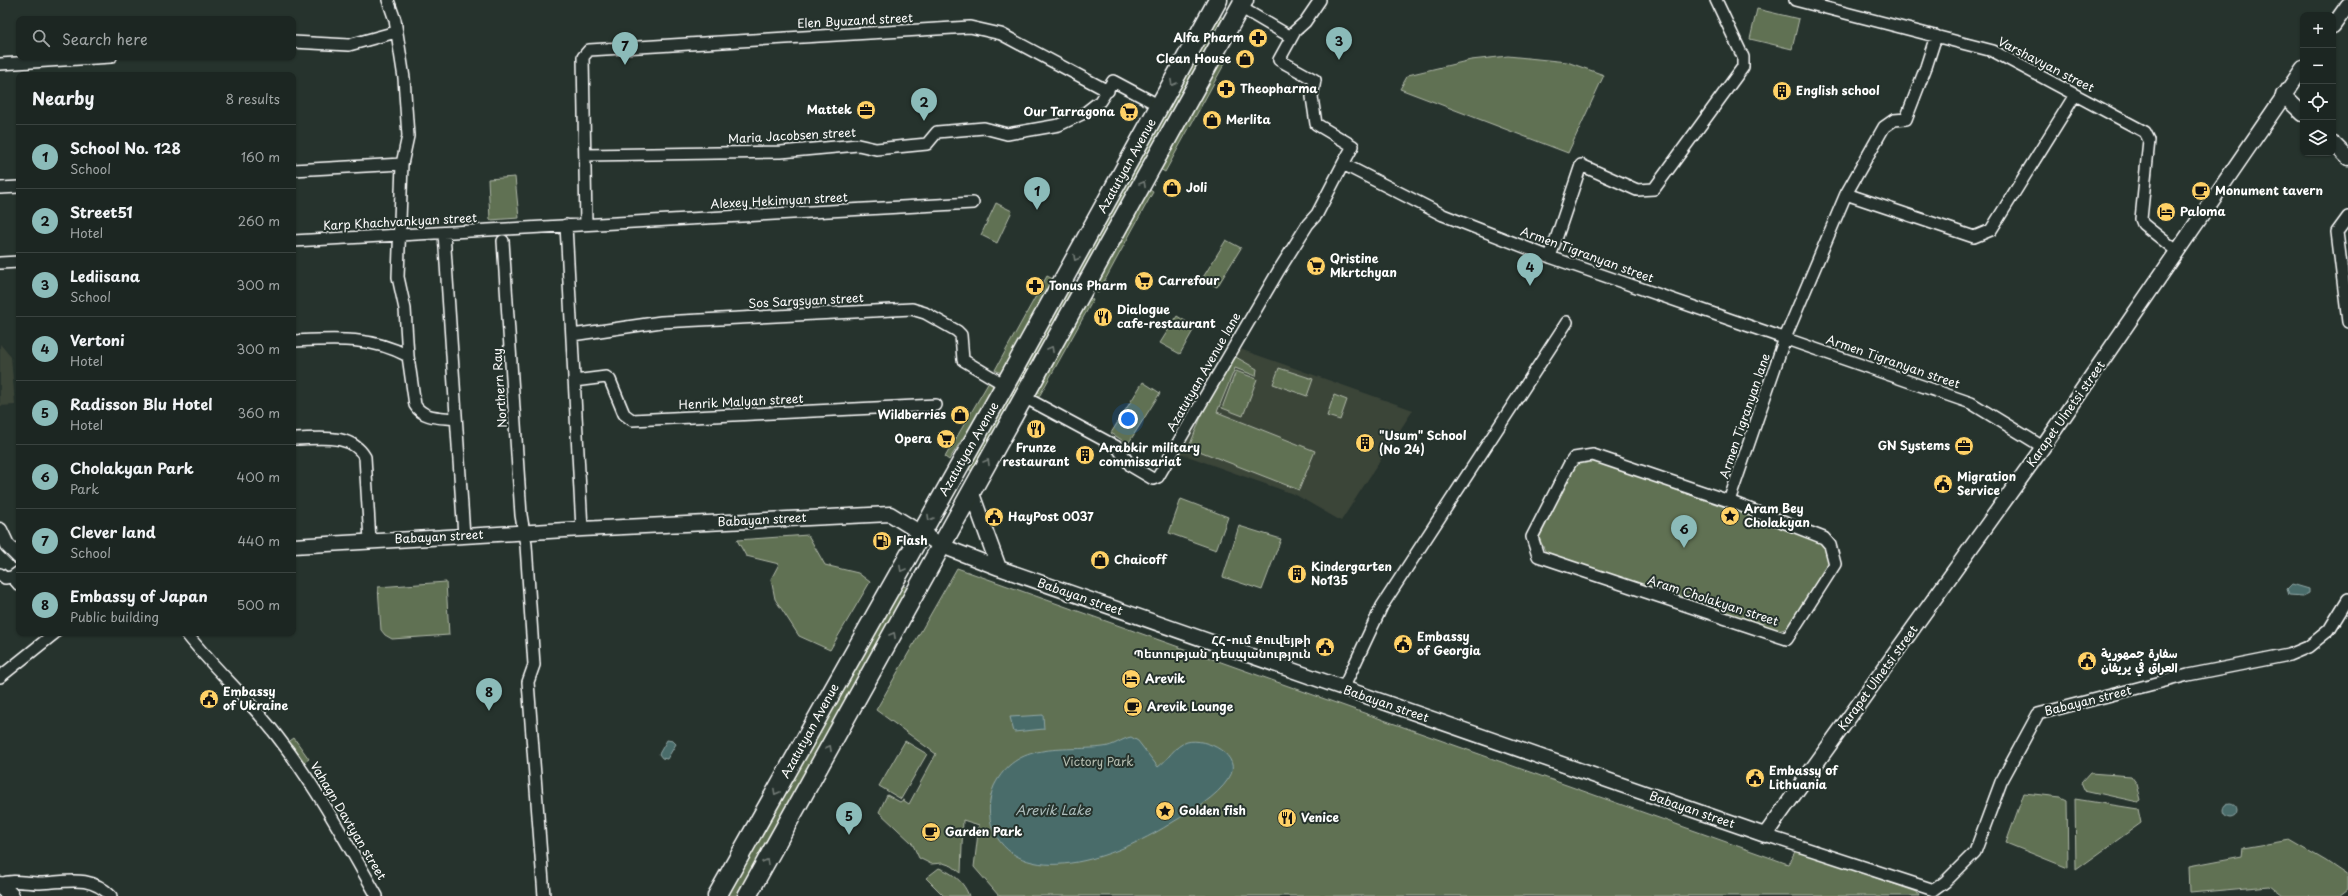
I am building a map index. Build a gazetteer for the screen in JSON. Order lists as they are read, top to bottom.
{
  "streets": {
    "main road": ["Azatutyan Avenue"],
    "street": [
      "Elen Byuzand street",
      "Varshavyan street",
      "Maria Jacobsen street",
      "Alexey Hekimyan street",
      "Karp Khachvankyan street",
      "Armen Tigranyan street",
      "Sos Sargsyan street",
      "Azatutyan Avenue lane",
      "Northern Ray",
      "Henrik Malyan street",
      "Karapet Ulnetsi street",
      "Armen Tigranyan lane",
      "Babayan street",
      "Aram Cholakyan street",
      "Vahagn Davtyan street"
    ]
  },
  "crossings": [
    ["Elen Byuzand street", "Maria Jacobsen street"],
    ["Varshavyan street", "Karapet Ulnetsi street"],
    ["Varshavyan street", "Armen Tigranyan lane"],
    ["Maria Jacobsen street", "Azatutyan Avenue"],
    ["Azatutyan Avenue", "Sos Sargsyan street"],
    ["Azatutyan Avenue", "Azatutyan Avenue lane"],
    ["Azatutyan Avenue", "Babayan street"],
    ["Alexey Hekimyan street", "Karp Khachvankyan street"],
    ["Armen Tigranyan street", "Azatutyan Avenue lane"],
    ["Armen Tigranyan street", "Karapet Ulnetsi street"],
    ["Armen Tigranyan street", "Armen Tigranyan lane"],
    ["Northern Ray", "Babayan street"],
    ["Karapet Ulnetsi street", "Babayan street"],
    ["Armen Tigranyan lane", "Aram Cholakyan street"]
  ],
  "water": ["Arevik Lake"],
  "parks": ["Victory Park"],
  "places": {
    "pharmacy": ["Alfa Pharm", "Theopharma", "Tonus Pharm"],
    "shop": [
      "Clean House",
      "Merlita",
      "Joli",
      "Wildberries",
      "Chaicoff"
    ],
    "building": [
      "English school",
      "\"Usum\" School (No 24)",
      "Arabkir military commissariat",
      "Kindergarten No135"
    ],
    "office": ["Mattek", "GN Systems"],
    "supermarket": [
      "Our Tarragona",
      "Qristine Mkrtchyan",
      "Carrefour",
      "Opera"
    ],
    "cafe": ["Monument tavern", "Arevik Lounge", "Garden Park"],
    "hotel": ["Paloma", "Arevik"],
    "restaurant": ["Dialogue cafe-restaurant", "Frunze restaurant", "Venice"],
    "public building": [
      "Migration Service",
      "HayPost 0037",
      "Embassy of Georgia",
      "ՀՀ-ում Քուվեյթի Պետության դեսպանություն",
      "سفارة جمهورية العراق في يريفان",
      "Embassy of Ukraine",
      "Embassy of Lithuania"
    ],
    "place": ["Aram Bey Cholakyan", "Golden fish"],
    "fuel station": ["Flash"]
  },
  "page": {
    "map_buttons": ["+", "−"],
    "search": "Search here",
    "pins": [
      "3",
      "7",
      "2",
      "1",
      "4",
      "6",
      "8",
      "5"
    ],
    "heading": ["Nearby", "8 results"],
    "list": [
      {
        "mark": "1",
        "name": "School No. 128",
        "note": "School",
        "value": "160 m"
      },
      {
        "mark": "2",
        "name": "Street51",
        "note": "Hotel",
        "value": "260 m"
      },
      {
        "mark": "3",
        "name": "Lediisana",
        "note": "School",
        "value": "300 m"
      },
      {
        "mark": "4",
        "name": "Vertoni",
        "note": "Hotel",
        "value": "300 m"
      },
      {
        "mark": "5",
        "name": "Radisson Blu Hotel",
        "note": "Hotel",
        "value": "360 m"
      },
      {
        "mark": "6",
        "name": "Cholakyan Park",
        "note": "Park",
        "value": "400 m"
      },
      {
        "mark": "7",
        "name": "Clever land",
        "note": "School",
        "value": "440 m"
      },
      {
        "mark": "8",
        "name": "Embassy of Japan",
        "note": "Public building",
        "value": "500 m"
      }
    ]
  }
}
